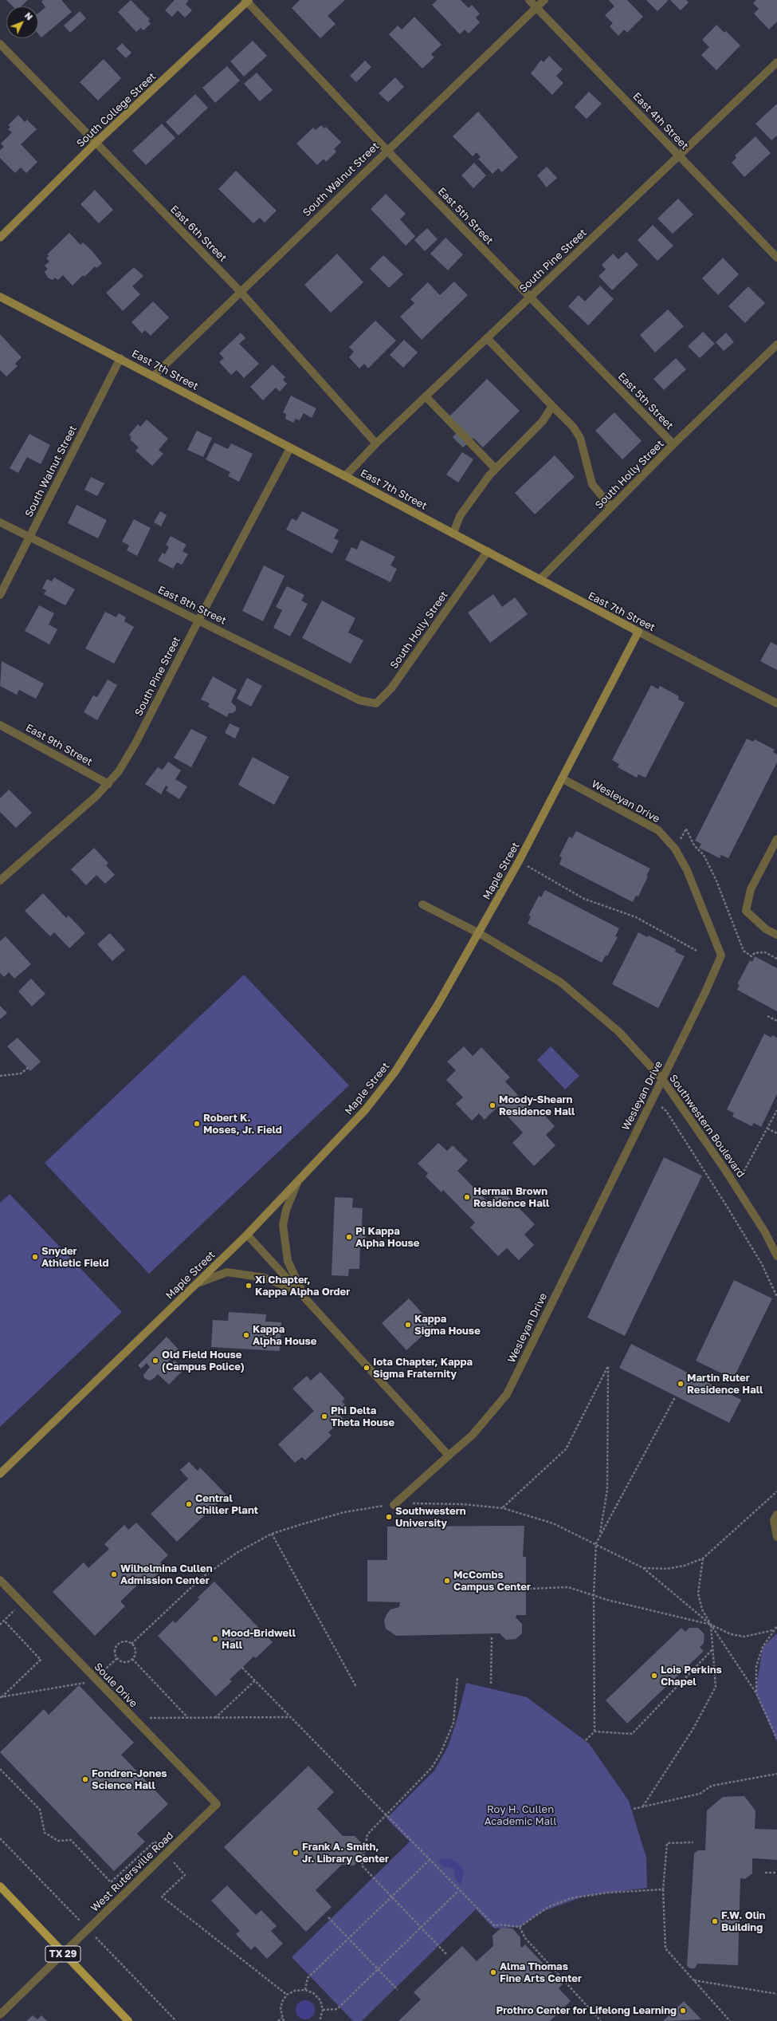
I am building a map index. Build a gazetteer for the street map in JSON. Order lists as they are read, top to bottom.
{
  "streets": {
    "main road": ["TX 29"],
    "street": [
      "South College Street",
      "East 4th Street",
      "South Walnut Street",
      "East 5th Street",
      "East 6th Street",
      "South Pine Street",
      "East 7th Street",
      "South Holly Street",
      "East 8th Street",
      "East 9th Street",
      "Wesleyan Drive",
      "Maple Street",
      "Southwestern Boulevard",
      "Soule Drive",
      "West Rutersville Road"
    ]
  },
  "crossings": [
    ["South College Street", "East 5th Street"],
    ["South College Street", "East 6th Street"],
    ["East 4th Street", "South Walnut Street"],
    ["East 4th Street", "South Pine Street"],
    ["South Walnut Street", "East 5th Street"],
    ["South Walnut Street", "East 6th Street"],
    ["South Walnut Street", "East 7th Street"],
    ["South Walnut Street", "East 8th Street"],
    ["East 5th Street", "South Pine Street"],
    ["East 5th Street", "South Holly Street"],
    ["East 6th Street", "South Pine Street"],
    ["South Pine Street", "East 7th Street"],
    ["South Pine Street", "East 8th Street"],
    ["South Pine Street", "East 9th Street"],
    ["East 7th Street", "South Holly Street"],
    ["East 7th Street", "Maple Street"],
    ["South Holly Street", "East 8th Street"],
    ["Wesleyan Drive", "Maple Street"],
    ["Wesleyan Drive", "Southwestern Boulevard"],
    ["Maple Street", "Southwestern Boulevard"],
    ["Soule Drive", "West Rutersville Road"],
    ["West Rutersville Road", "TX 29"]
  ],
  "parks": ["Roy H. Cullen Academic Mall"],
  "places": [
    "Moody-Shearn Residence Hall",
    "Robert K. Moses, Jr. Field",
    "Herman Brown Residence Hall",
    "Pi Kappa Alpha House",
    "Snyder Athletic Field",
    "Xi Chapter, Kappa Alpha Order",
    "Kappa Sigma House",
    "Kappa Alpha House",
    "Old Field House (Campus Police)",
    "Iota Chapter, Kappa Sigma Fraternity",
    "Martin Ruter Residence Hall",
    "Phi Delta Theta House",
    "Central Chiller Plant",
    "Southwestern University",
    "Wilhelmina Cullen Admission Center",
    "McCombs Campus Center",
    "Mood-Bridwell Hall",
    "Lois Perkins Chapel",
    "Fondren-Jones Science Hall",
    "Frank A. Smith, Jr. Library Center",
    "F.W. Olin Building",
    "Alma Thomas Fine Arts Center",
    "Prothro Center for Lifelong Learning"
  ],
  "north": "top right"
}
